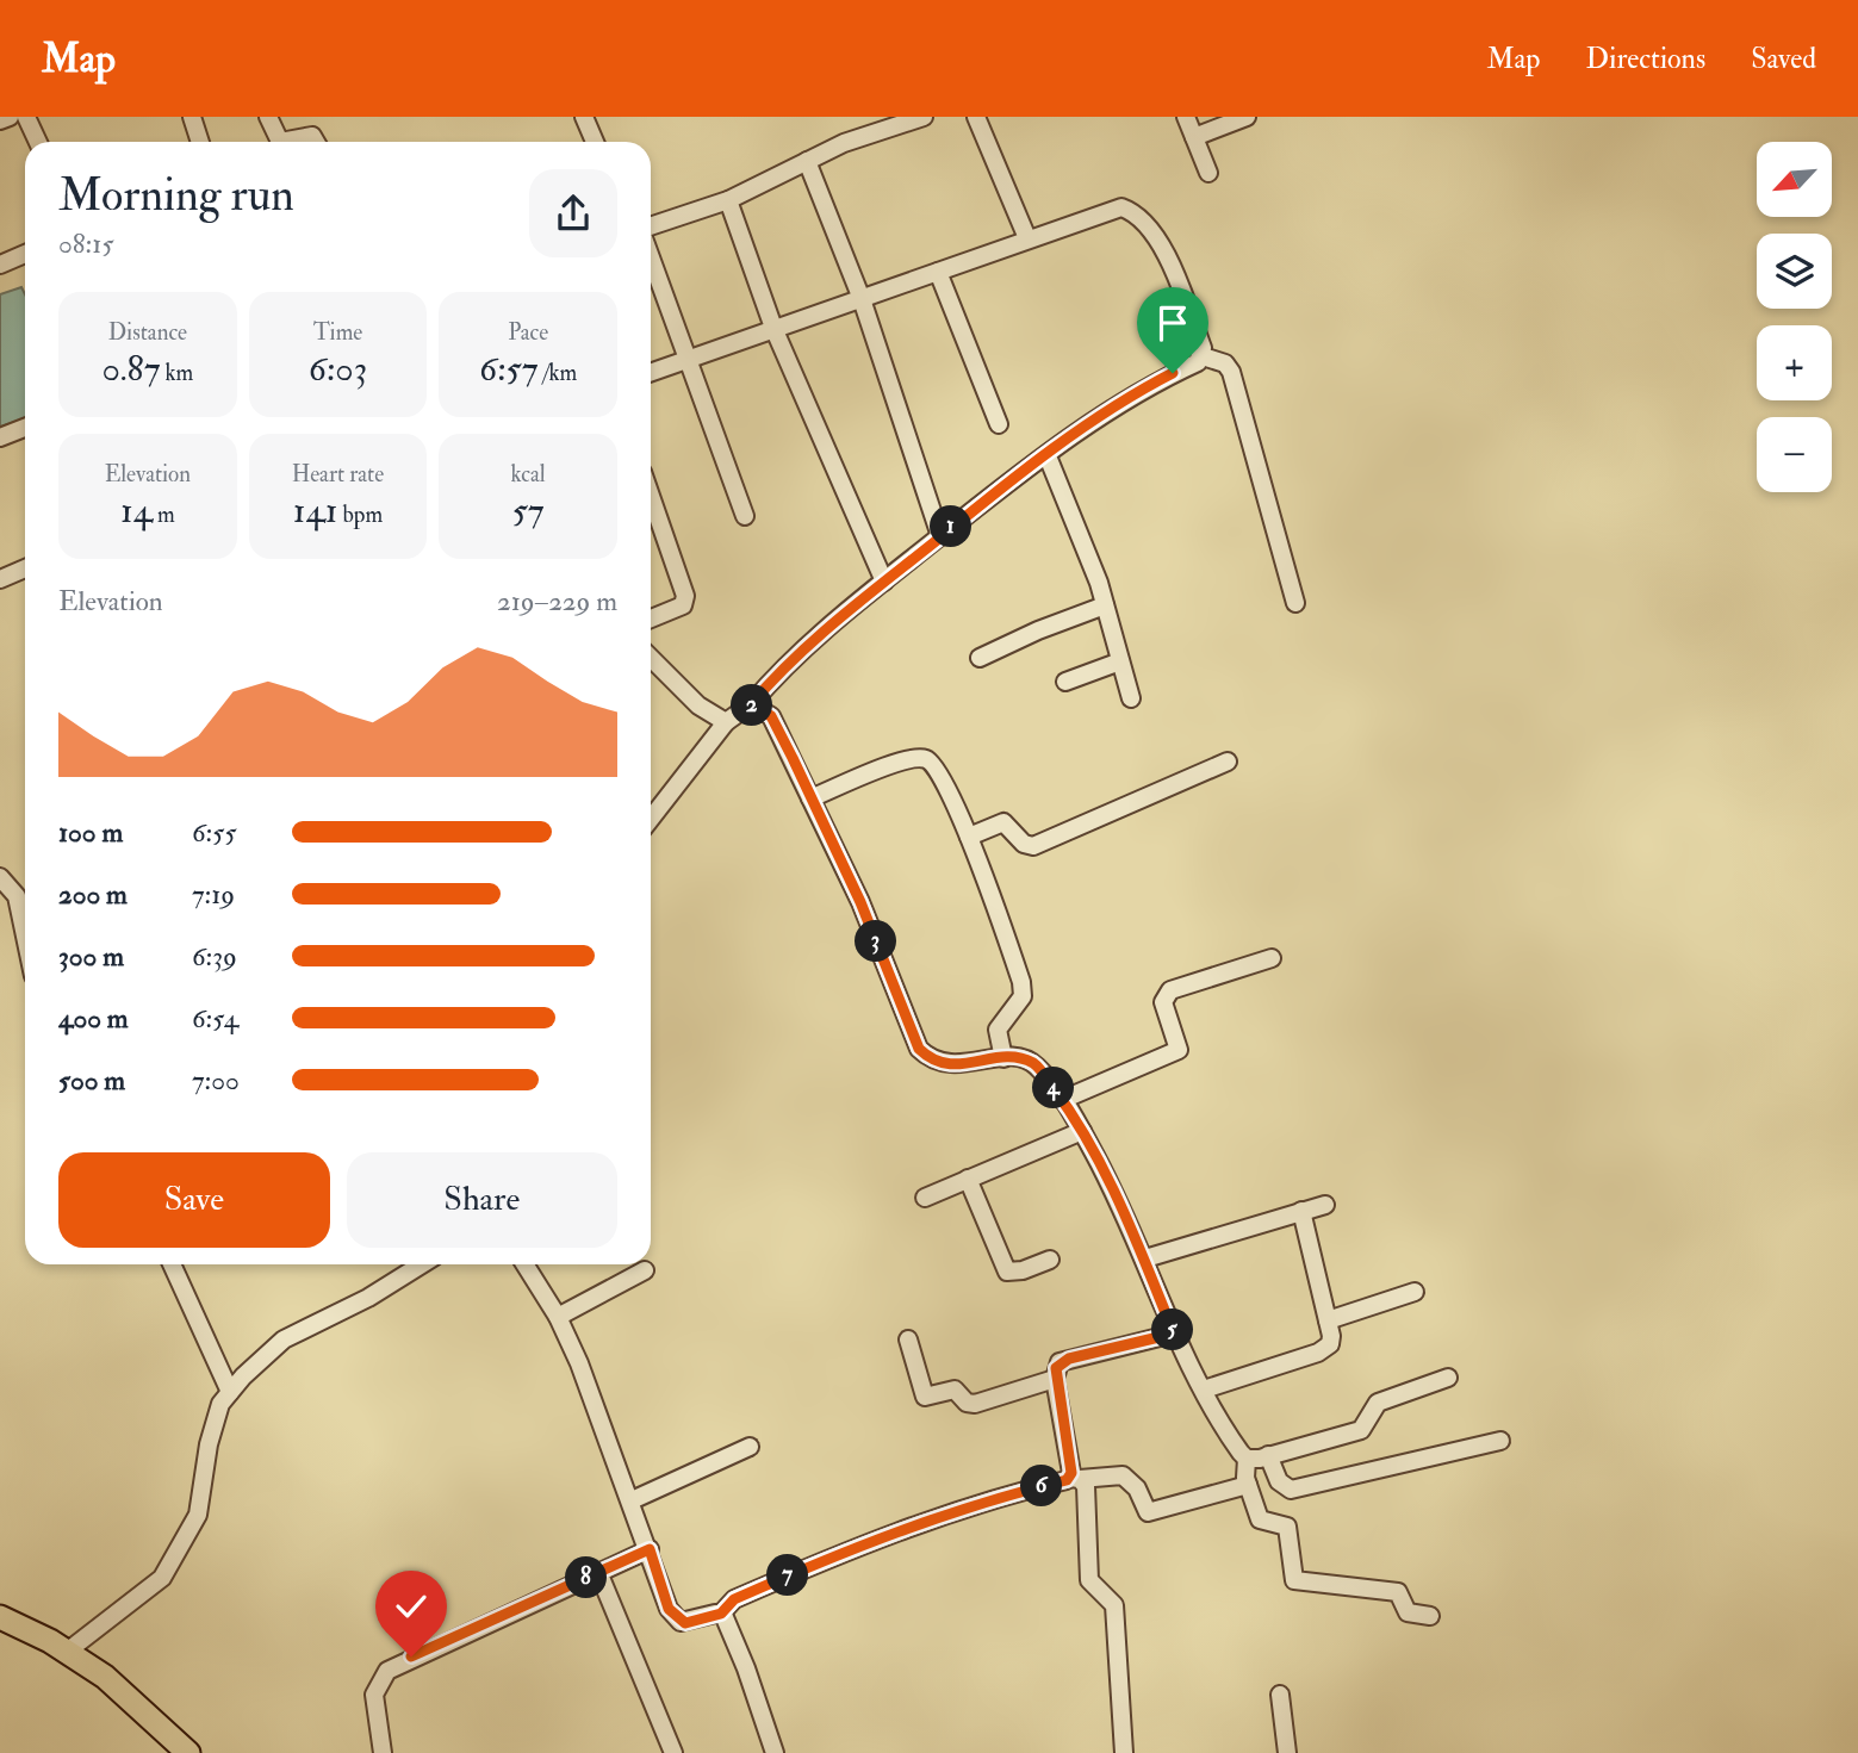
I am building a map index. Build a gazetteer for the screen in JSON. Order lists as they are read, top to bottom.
{
  "north": "bottom left",
  "page": {
    "header": "Map",
    "nav": ["Map", "Directions", "Saved"],
    "map_buttons": ["+", "−"],
    "heading": ["Morning run", "08:15"],
    "stats": [
      ["Distance", "0.87 km"],
      ["Time", "6:03"],
      ["Pace", "6:57 /km"],
      ["Elevation", "14 m"],
      ["Heart rate", "141 bpm"],
      ["kcal", "57"]
    ],
    "pins": [
      "1",
      "2",
      "3",
      "4",
      "5",
      "6",
      "7",
      "8"
    ],
    "chart": ["Elevation", "219–229 m"],
    "list": [
      {
        "name": "100 m",
        "note": "6:55"
      },
      {
        "name": "200 m",
        "note": "7:19"
      },
      {
        "name": "300 m",
        "note": "6:39"
      },
      {
        "name": "400 m",
        "note": "6:54"
      },
      {
        "name": "500 m",
        "note": "7:00"
      }
    ],
    "buttons": ["Save", "Share"]
  }
}
